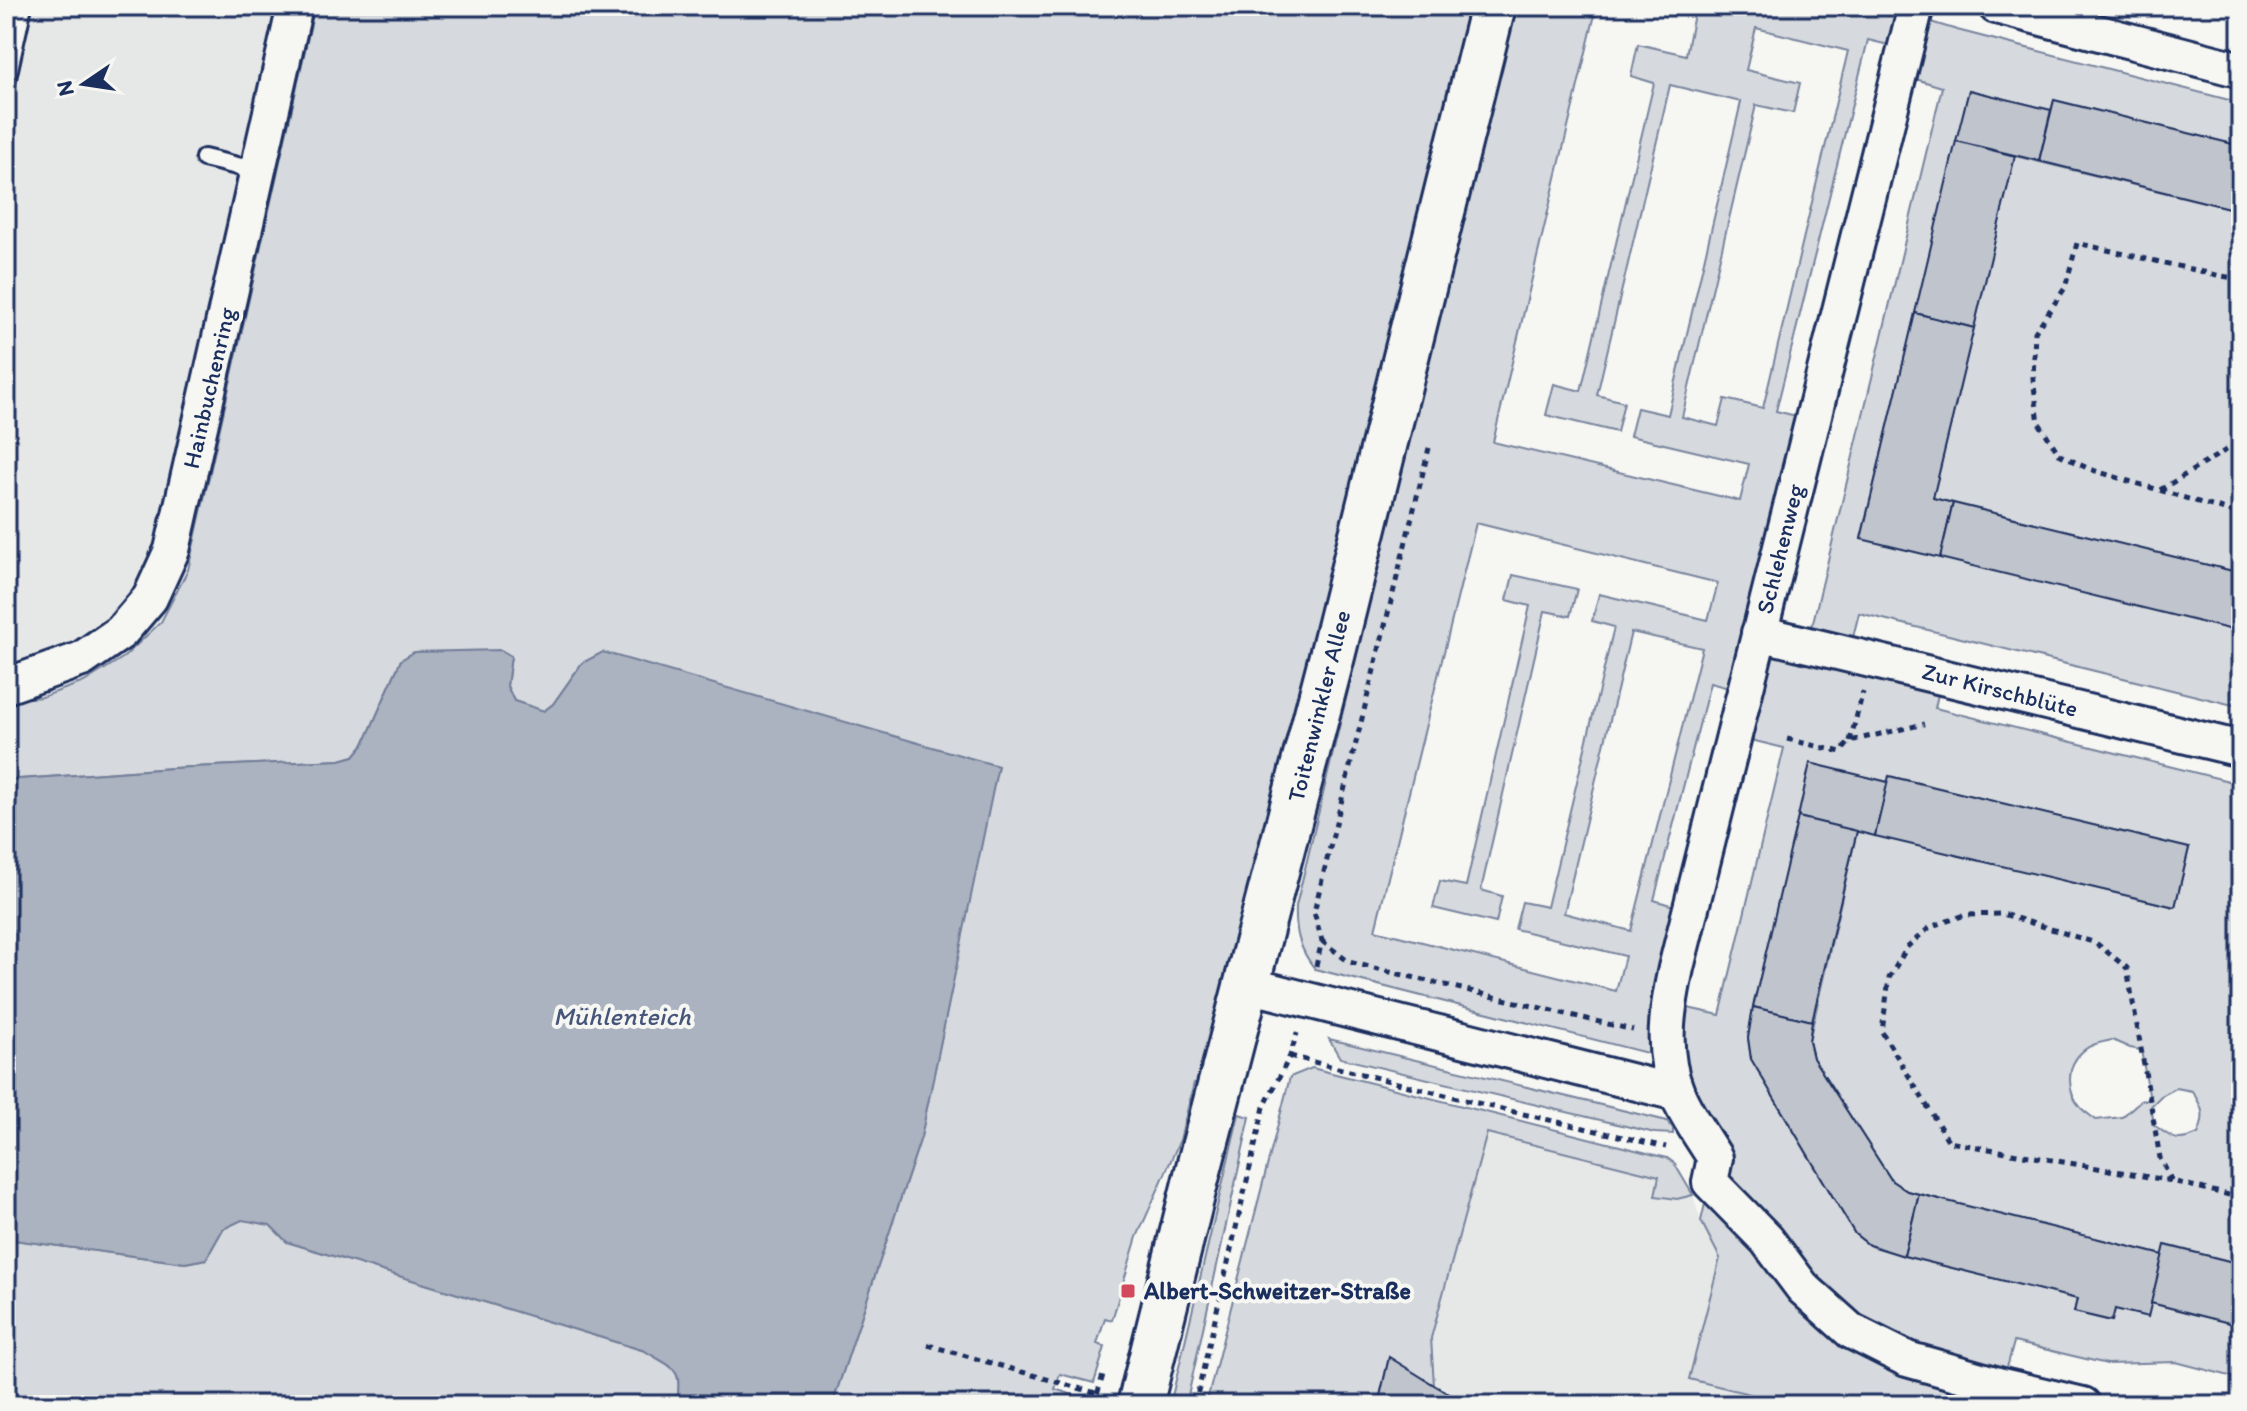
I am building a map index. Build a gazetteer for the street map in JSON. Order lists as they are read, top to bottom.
{
  "streets": {
    "street": [
      "Hainbuchenring",
      "Schlehenweg",
      "Zur Kirschblüte",
      "Toitenwinkler Allee"
    ]
  },
  "crossings": [
    ["Schlehenweg", "Zur Kirschblüte"]
  ],
  "water": ["Mühlenteich"],
  "places": {
    "transit": ["Albert-Schweitzer-Straße"]
  },
  "north": "left"
}
